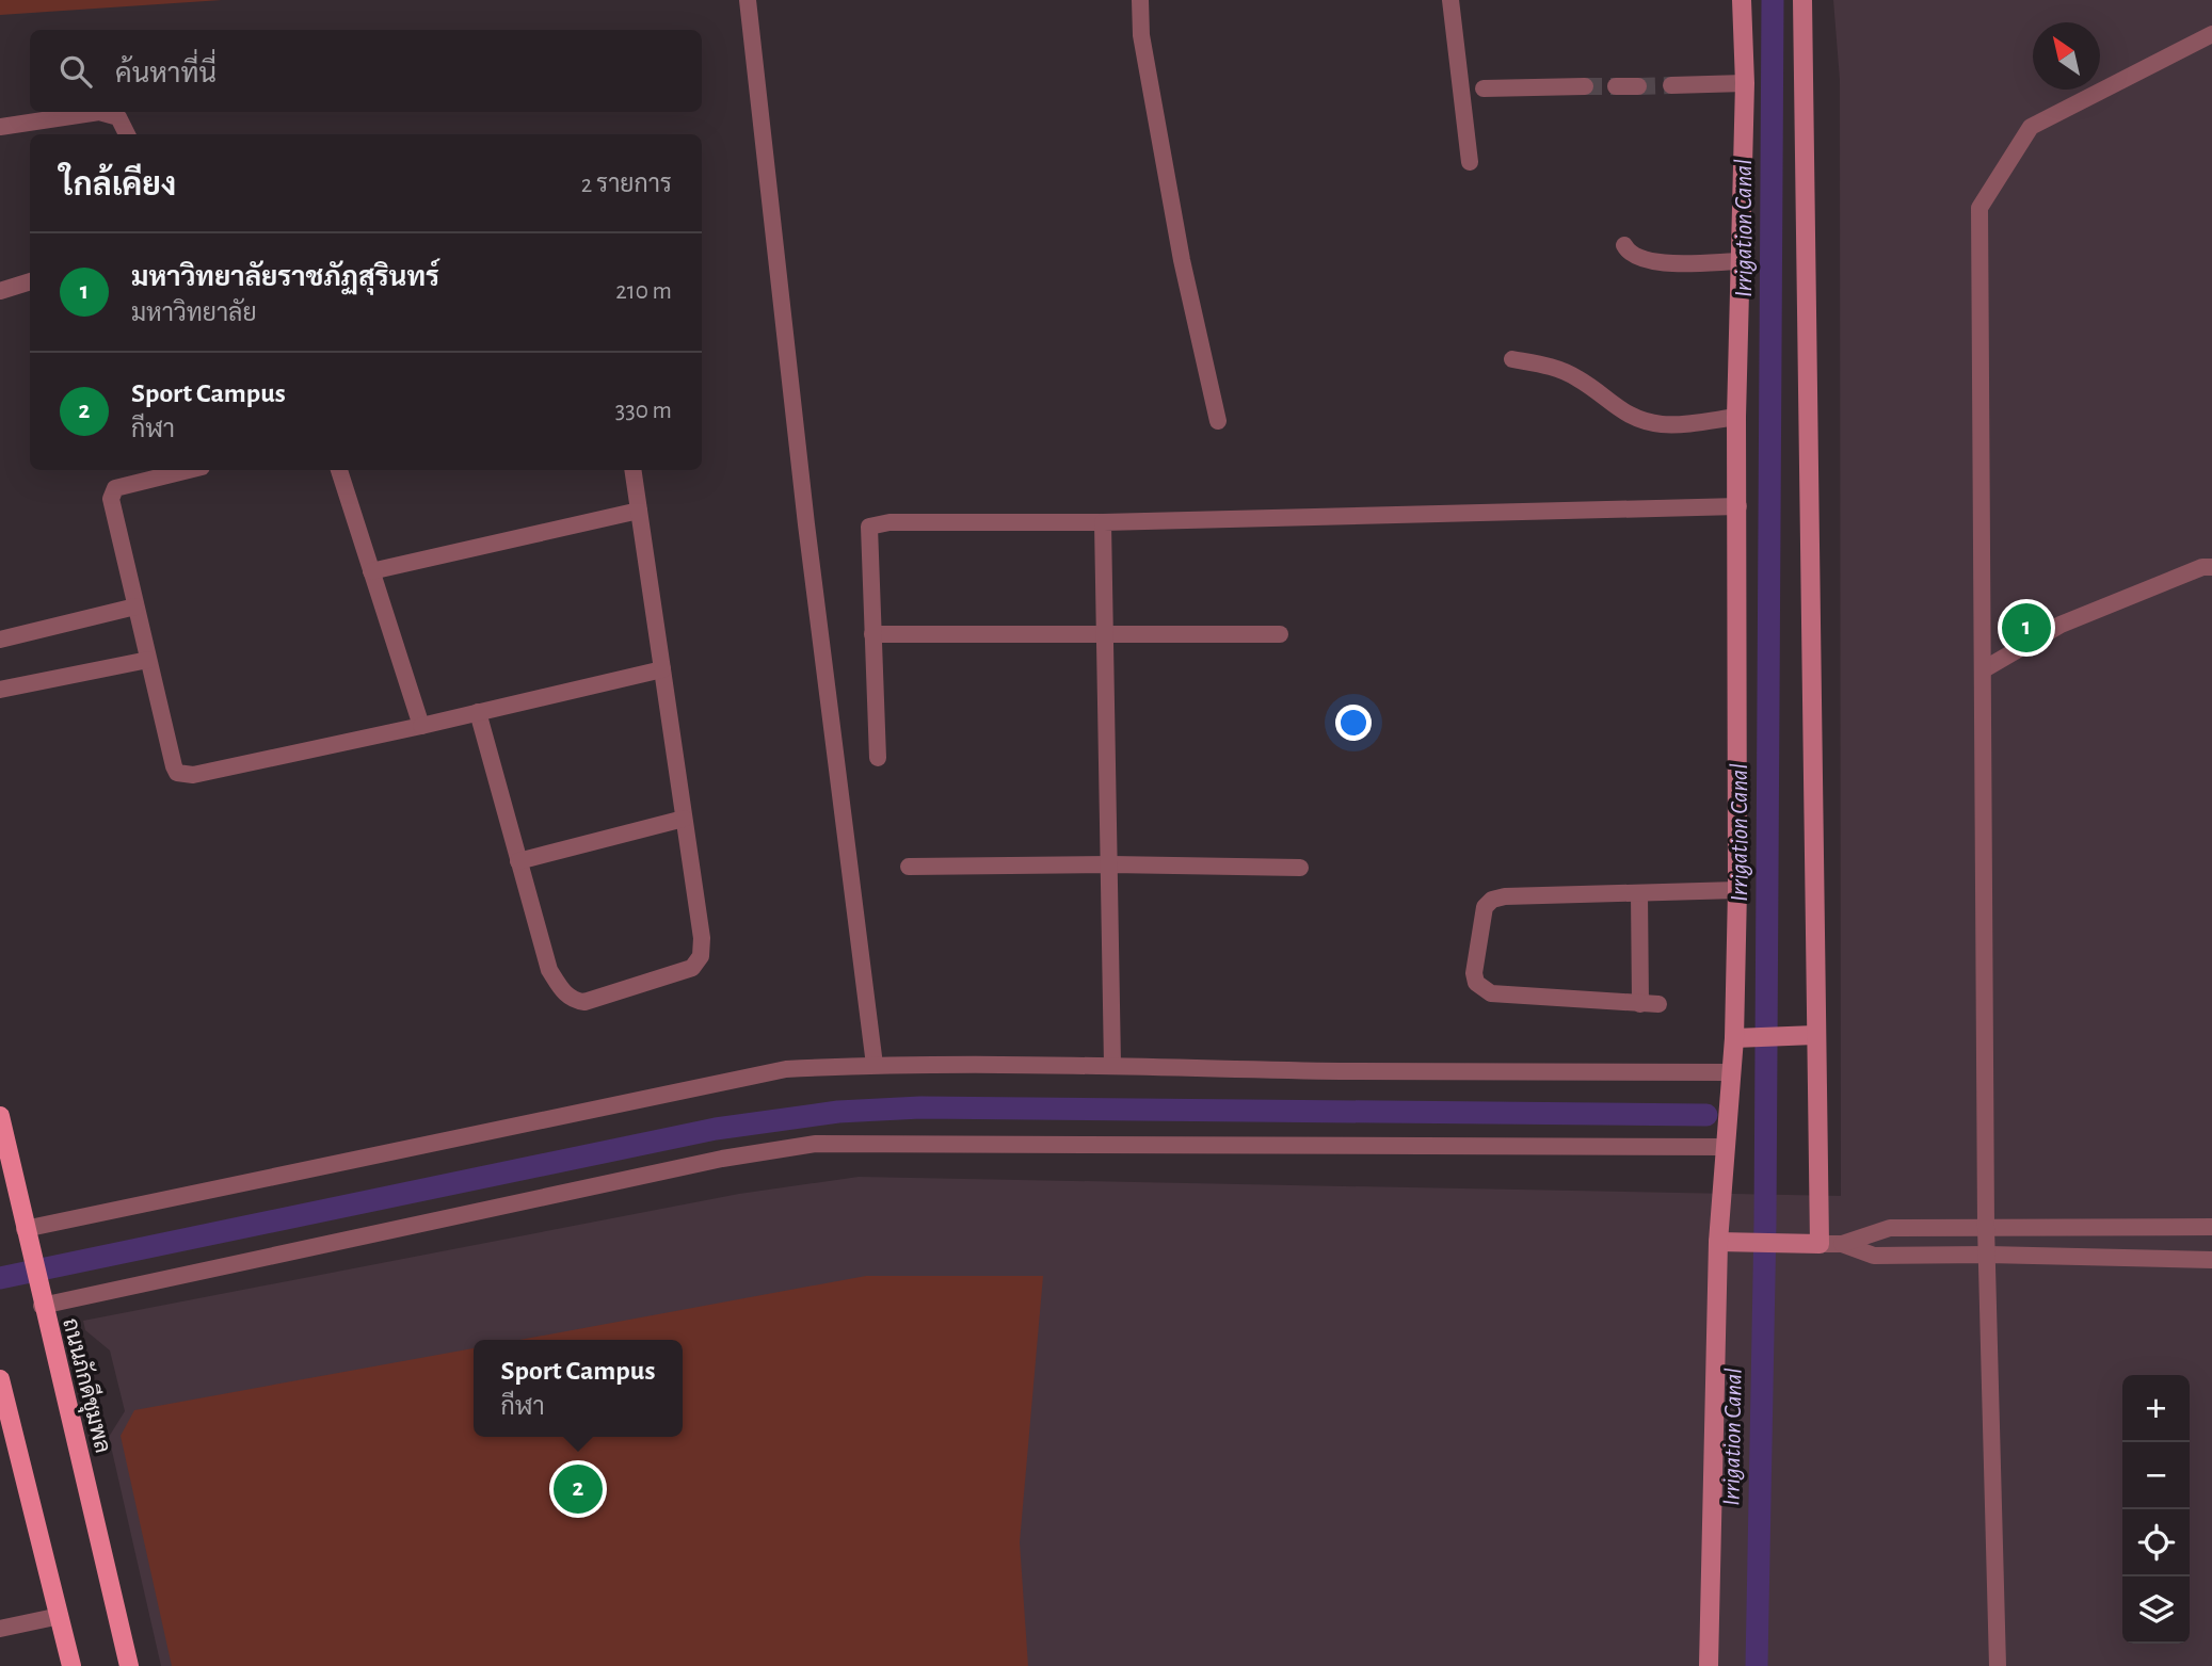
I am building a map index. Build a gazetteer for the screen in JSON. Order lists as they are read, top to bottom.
{
  "streets": {
    "main road": ["ถนนภักดีชุมพล"]
  },
  "water": ["Irrigation Canal"],
  "north": "top left",
  "page": {
    "search": "ค้นหาที่นี่",
    "heading": ["ใกล้เคียง", "2 รายการ"],
    "list": [
      {
        "mark": "1",
        "name": "มหาวิทยาลัยราชภัฏสุรินทร์",
        "note": "มหาวิทยาลัย",
        "value": "210 m"
      },
      {
        "mark": "2",
        "name": "Sport Campus",
        "note": "กีฬา",
        "value": "330 m"
      }
    ],
    "pins": ["1", "2"],
    "popup": ["Sport Campus", "กีฬา"],
    "map_buttons": ["+", "−"]
  }
}
